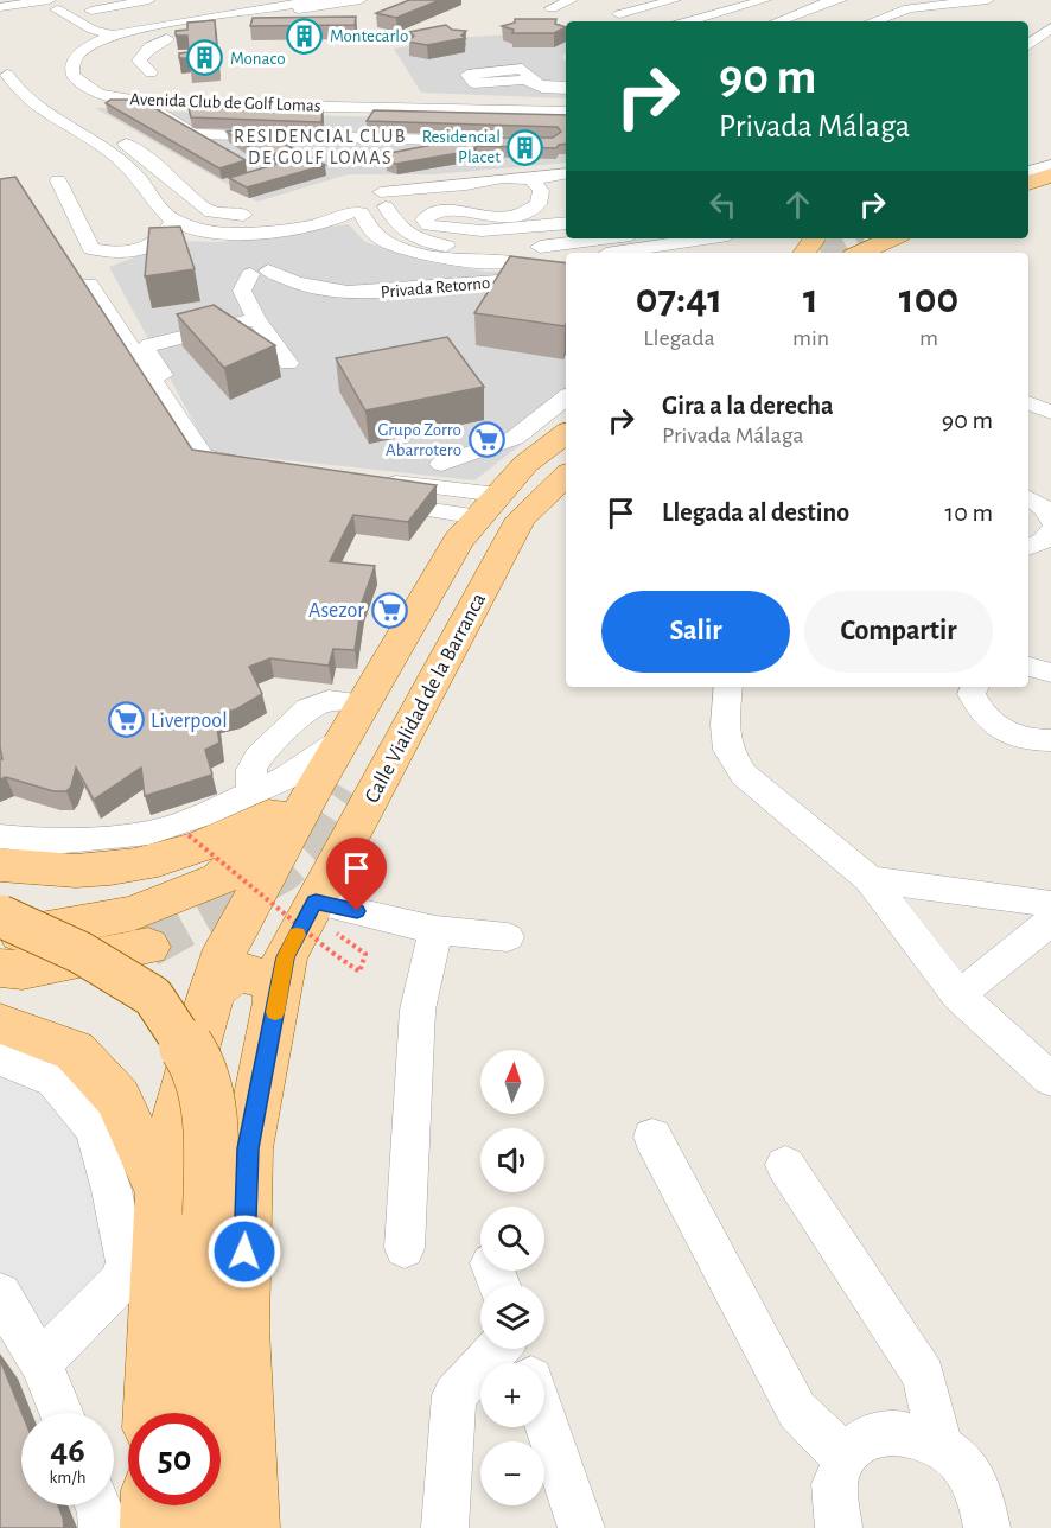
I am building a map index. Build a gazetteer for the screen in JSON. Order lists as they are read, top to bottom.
{
  "streets": {
    "main road": ["Calle Vialidad de la Barranca"],
    "street": ["Avenida Club de Golf Lomas", "Privada Retorno"]
  },
  "crossings": [
    ["Avenida Club de Golf Lomas", "Privada Retorno"]
  ],
  "districts": ["RESIDENCIAL CLUB DE GOLF LOMAS"],
  "places": {
    "building": ["Montecarlo", "Monaco", "Residencial Placet"],
    "supermarket": ["Grupo Zorro Abarrotero", "Asezor", "Liverpool"]
  },
  "north": "top",
  "page": {
    "turn": ["90 m", "Privada Málaga"],
    "eta": [
      "07:41",
      "Llegada",
      "1",
      "min",
      "100",
      "m"
    ],
    "list": [
      {
        "name": "Gira a la derecha",
        "note": "Privada Málaga",
        "value": "90 m"
      },
      {
        "name": "Llegada al destino",
        "value": "10 m"
      }
    ],
    "buttons": ["Salir", "Compartir"],
    "map_buttons": ["+", "−"],
    "speed": "46 km/h",
    "limit": "50"
  }
}
